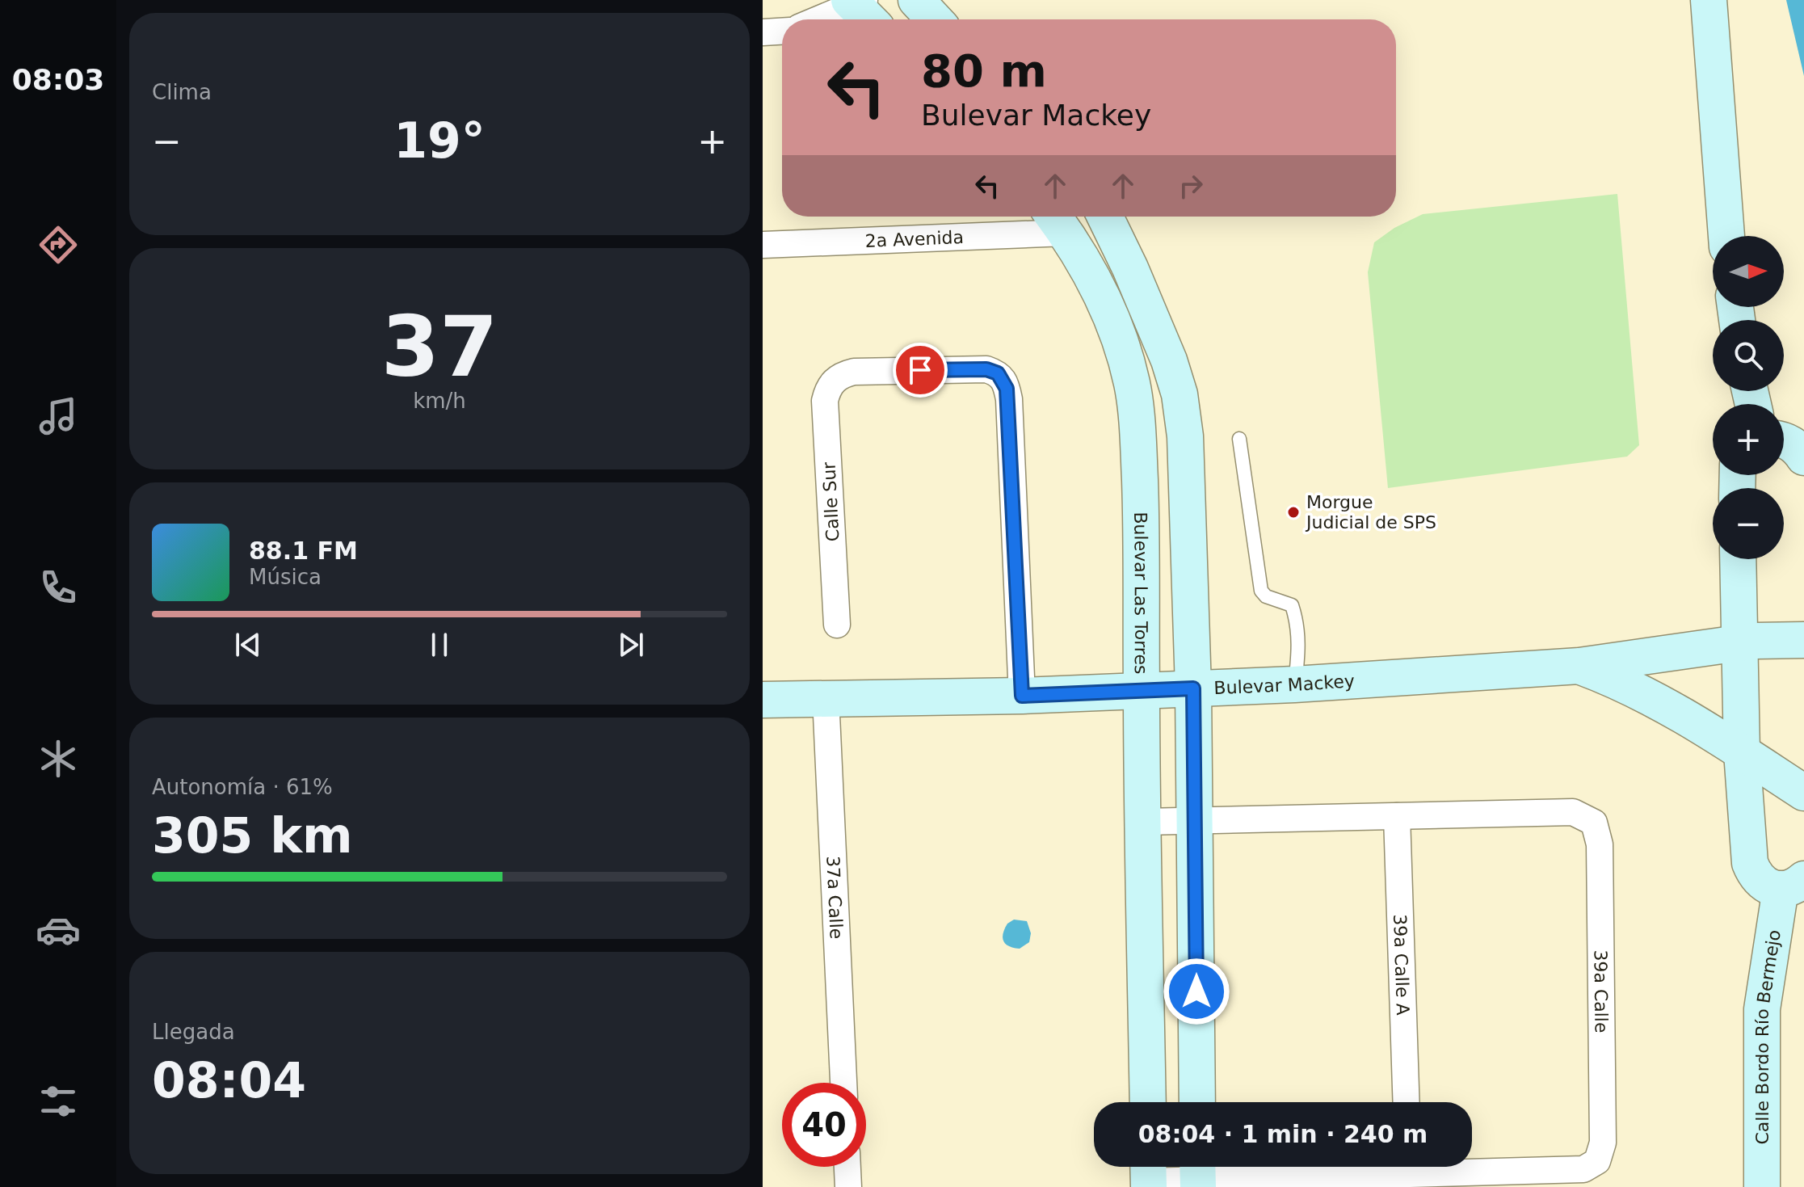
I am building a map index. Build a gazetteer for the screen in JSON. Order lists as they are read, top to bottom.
{
  "streets": {
    "main road": ["Bulevar Las Torres", "Bulevar Mackey", "Calle Bordo Río Bermejo"],
    "street": [
      "2a Avenida",
      "Calle Sur",
      "37a Calle",
      "39a Calle A",
      "39a Calle"
    ]
  },
  "crossings": [
    ["2a Avenida", "Bulevar Las Torres"],
    ["Calle Sur", "Bulevar Mackey"],
    ["Bulevar Las Torres", "Bulevar Mackey"],
    ["Bulevar Mackey", "37a Calle"],
    ["39a Calle A", "39a Calle"]
  ],
  "places": ["Morgue Judicial de SPS"],
  "north": "right",
  "page": {
    "tabs": "08:03",
    "tile": [
      "Clima",
      ["37", "km/h"],
      ["Autonomía · 61%", "305 km"],
      ["Llegada", "08:04"]
    ],
    "turn": ["80 m", "Bulevar Mackey"],
    "heat": ["−", "19°", "+"],
    "map_buttons": ["+", "−"],
    "song": ["88.1 FM", "Música"],
    "limit": "40",
    "trip": "08:04 · 1 min · 240 m"
  }
}
